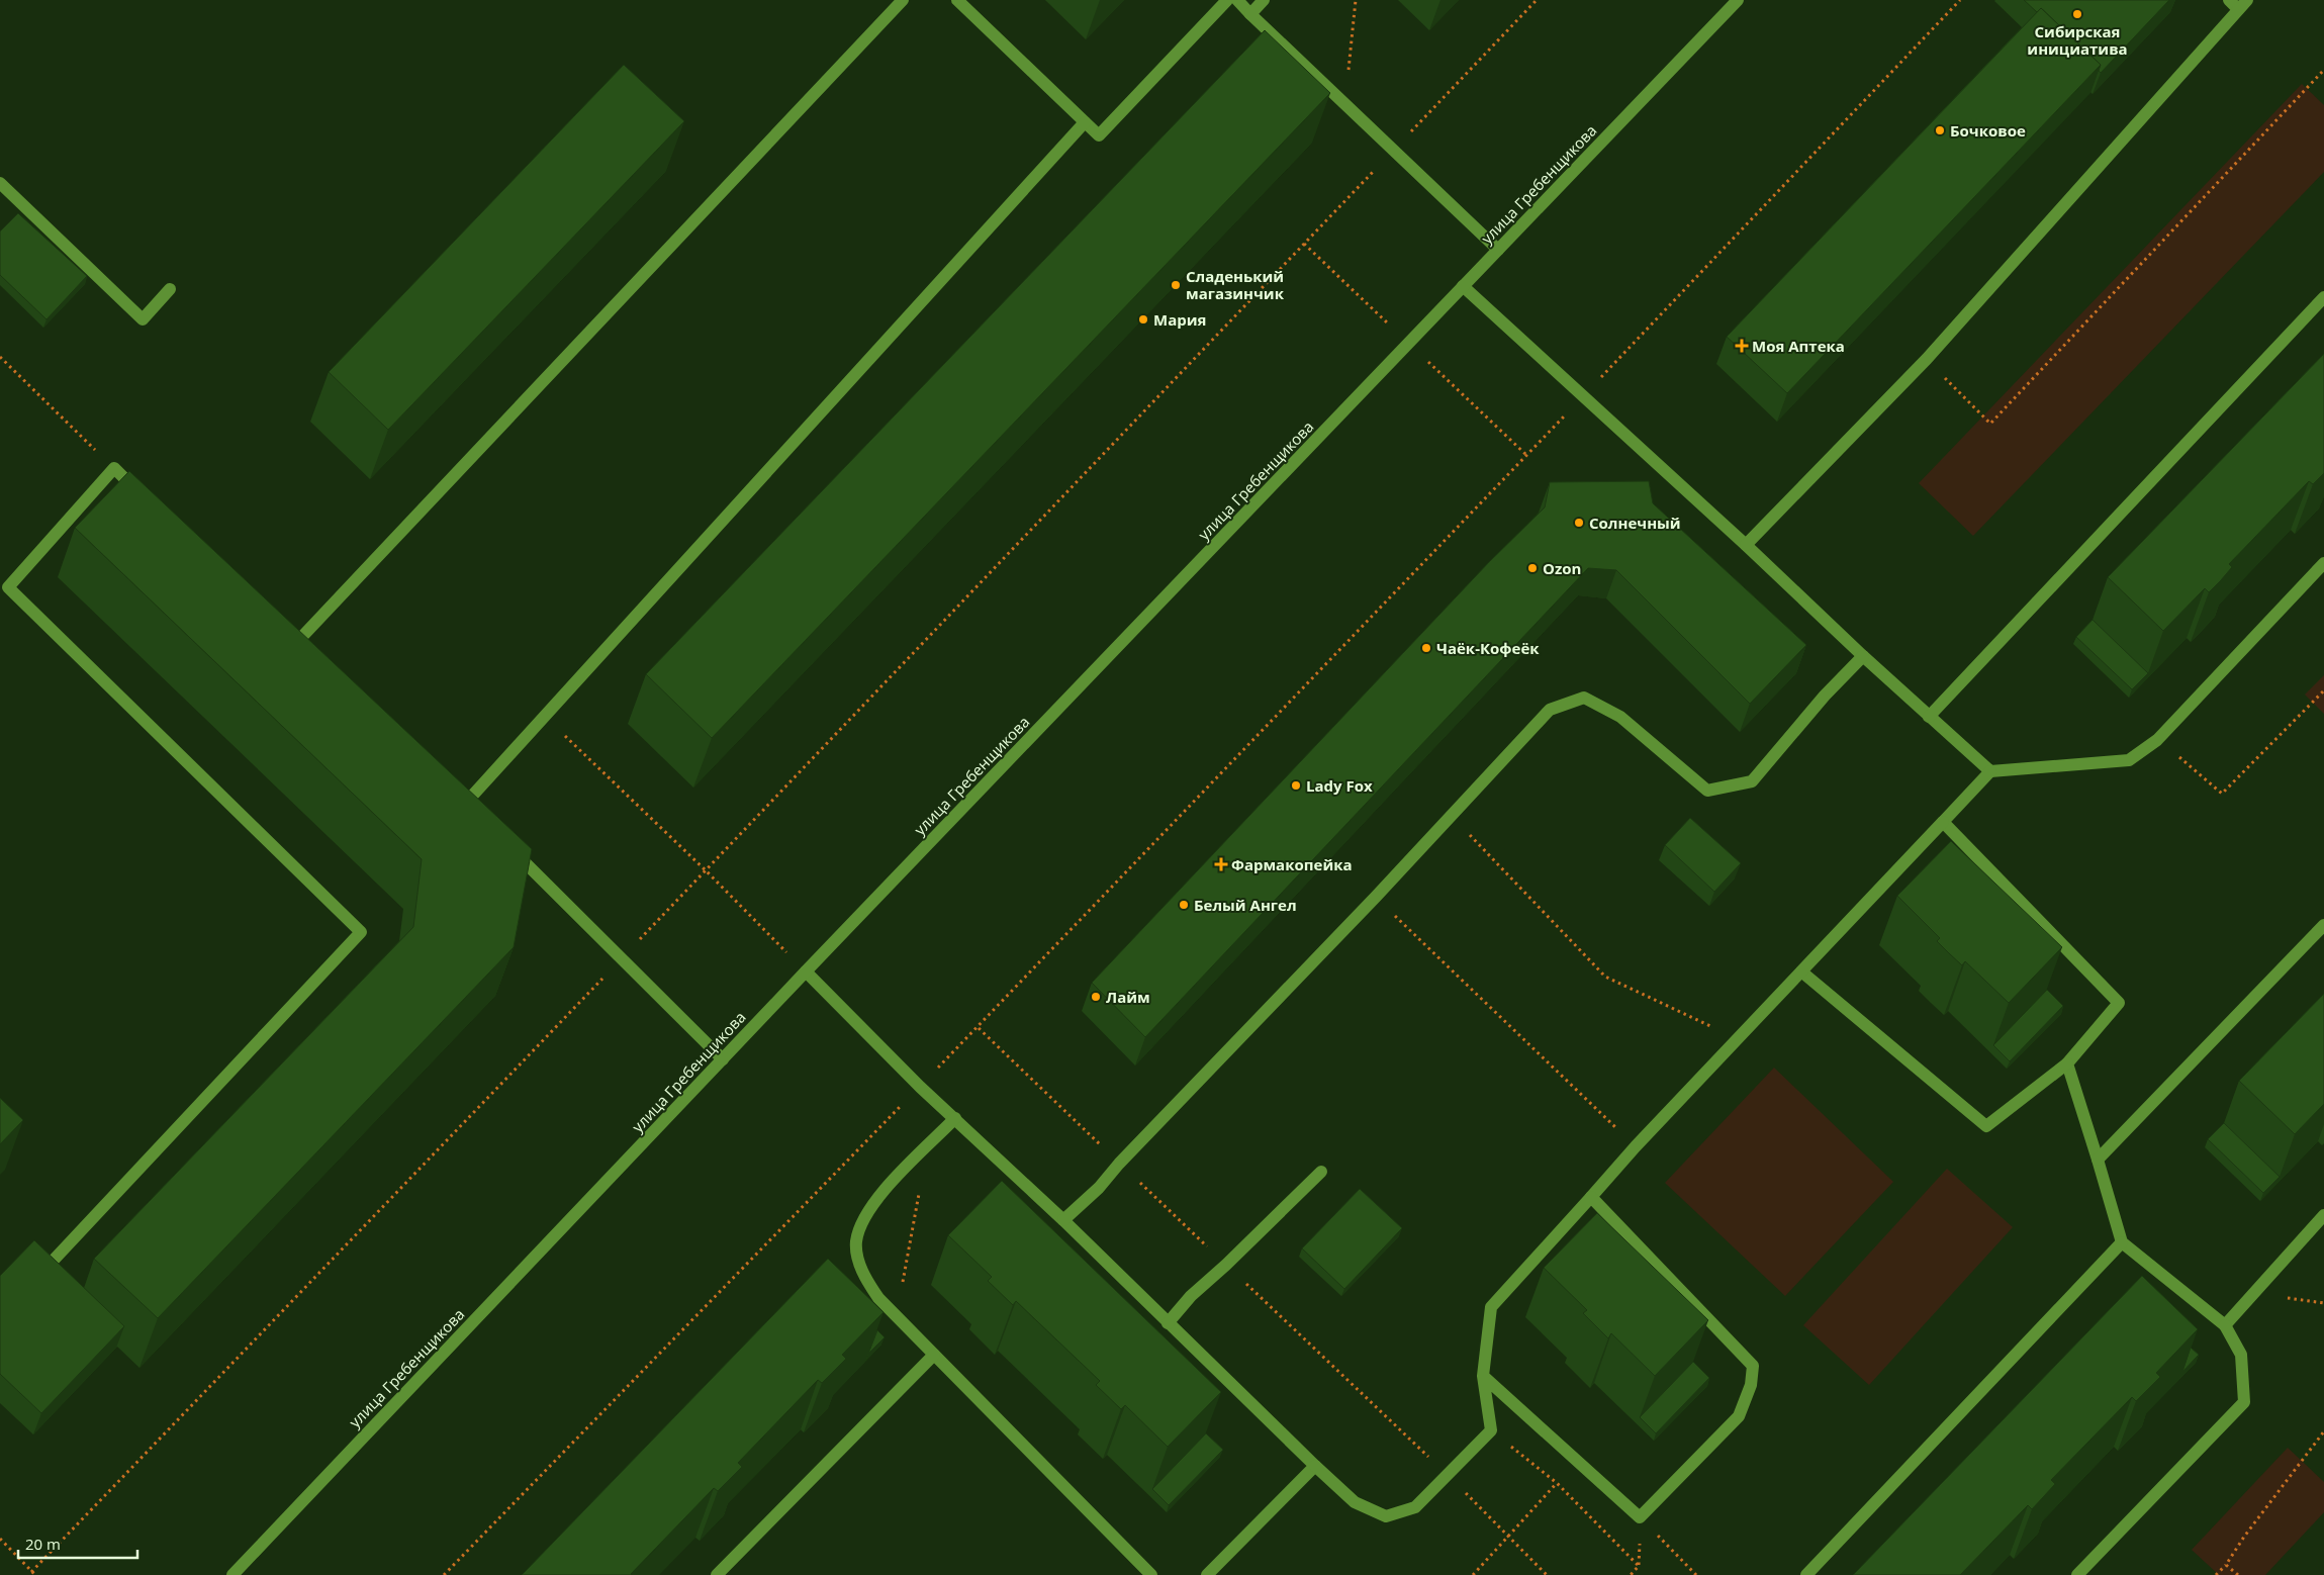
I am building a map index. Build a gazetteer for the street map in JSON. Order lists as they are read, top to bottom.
{
  "streets": {
    "street": ["улица Гребенщикова"]
  },
  "places": {
    "other": [
      "Сибирская инициатива",
      "Бочковое",
      "Сладенький магазинчик",
      "Мария",
      "Солнечный",
      "Ozon",
      "Чаёк-Кофеёк",
      "Lady Fox",
      "Белый Ангел",
      "Лайм"
    ],
    "health": ["Моя Аптека", "Фармакопейка"]
  },
  "scale_bar": "20 m"
}
